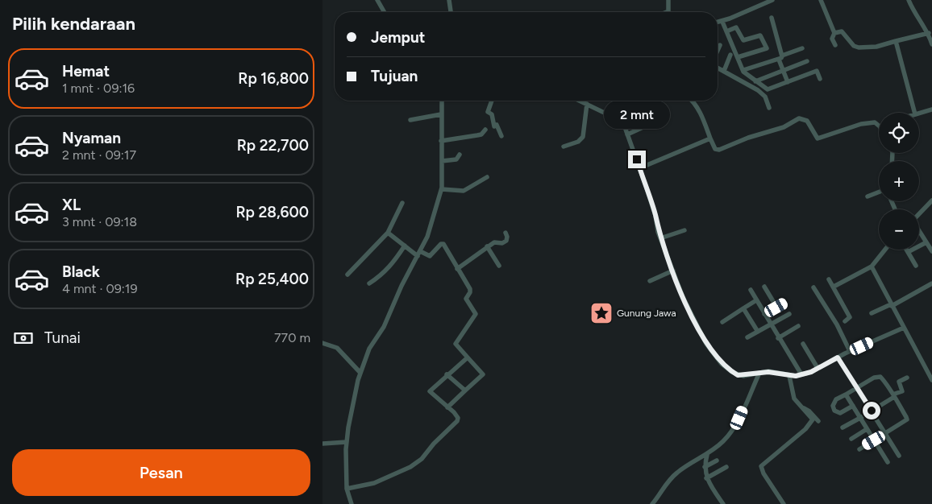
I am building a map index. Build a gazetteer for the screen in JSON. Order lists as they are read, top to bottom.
{
  "places": {
    "place": ["Gunung Jawa"]
  },
  "page": {
    "heading": "Pilih kendaraan",
    "banner": ["Jemput", "Tujuan"],
    "list": [
      {
        "name": "Hemat",
        "note": "1 mnt · 09:16",
        "value": "Rp 16,800"
      },
      {
        "name": "Nyaman",
        "note": "2 mnt · 09:17",
        "value": "Rp 22,700"
      },
      {
        "name": "XL",
        "note": "3 mnt · 09:18",
        "value": "Rp 28,600"
      },
      {
        "name": "Black",
        "note": "4 mnt · 09:19",
        "value": "Rp 25,400"
      }
    ],
    "bubble": "2 mnt",
    "map_buttons": ["+", "−"],
    "pay": ["Tunai", "770 m"],
    "buttons": "Pesan"
  }
}
